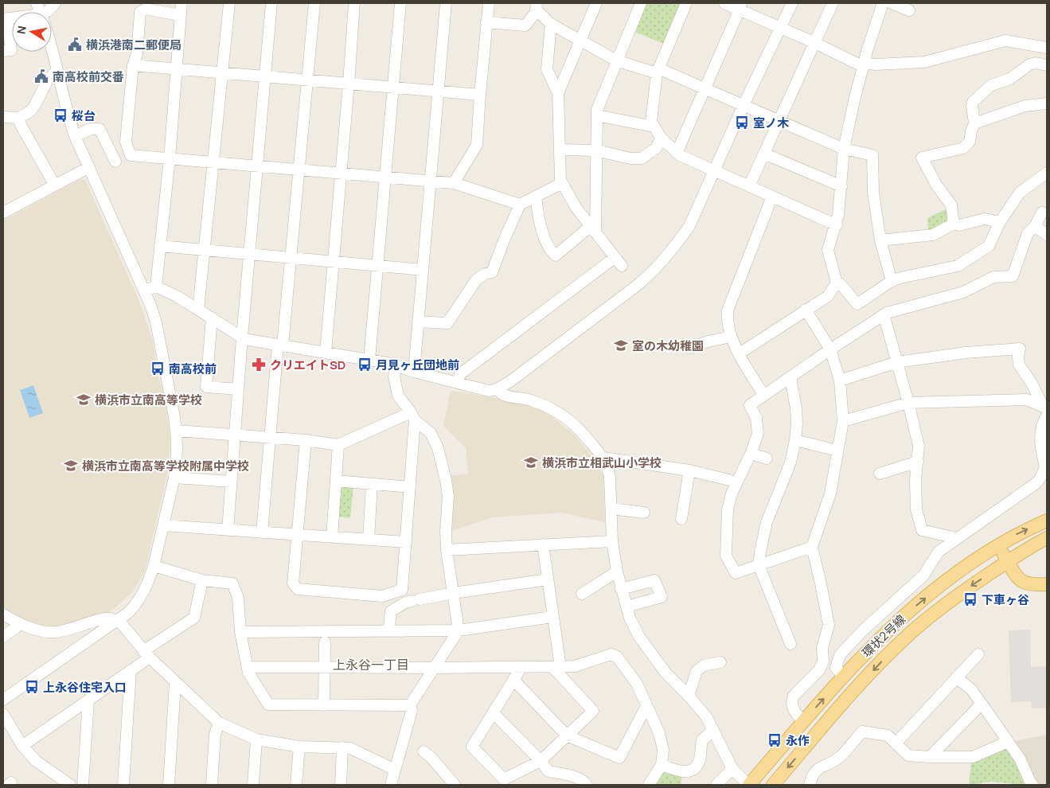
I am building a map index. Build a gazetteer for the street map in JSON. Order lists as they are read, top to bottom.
{
  "streets": {
    "main road": ["環状2号線"]
  },
  "districts": ["上永谷一丁目"],
  "places": {
    "public building": ["横浜港南二郵便局", "南高校前交番"],
    "bus stop": [
      "桜台",
      "室ノ木",
      "月見ヶ丘団地前",
      "南高校前",
      "下車ヶ谷",
      "上永谷住宅入口",
      "永作"
    ],
    "school or university": [
      "室の木幼稚園",
      "横浜市立南高等学校",
      "横浜市立相武山小学校",
      "横浜市立南高等学校附属中学校"
    ],
    "pharmacy": ["クリエイトSD"]
  },
  "north": "left"
}
